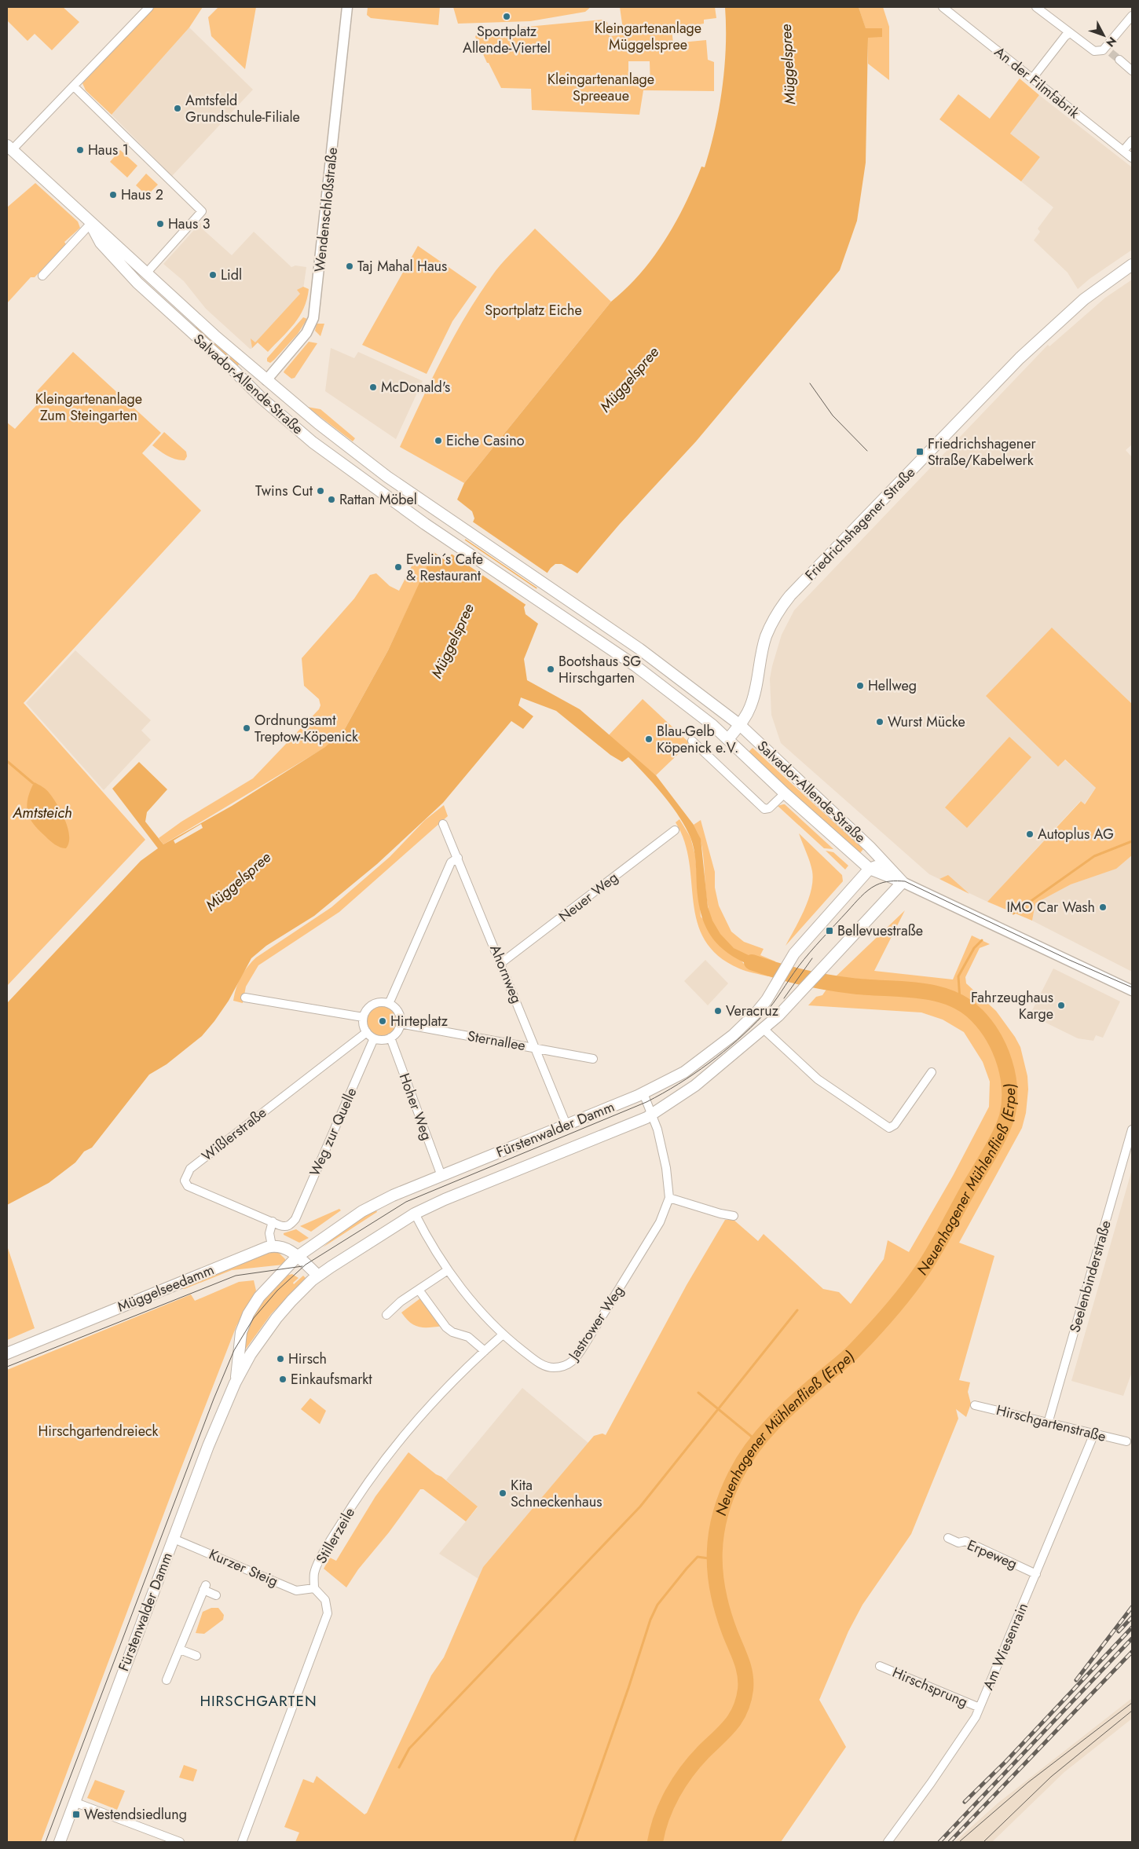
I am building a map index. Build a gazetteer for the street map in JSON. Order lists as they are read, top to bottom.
{
  "streets": {
    "main road": [
      "Wendenschloßstraße",
      "Salvador-Allende-Straße",
      "Friedrichshagener Straße",
      "Fürstenwalder Damm",
      "Müggelseedamm"
    ],
    "street": [
      "An der Filmfabrik",
      "Neuer Weg",
      "Ahornweg",
      "Sternallee",
      "Hoher Weg",
      "Weg zur Quelle",
      "Wißlerstraße",
      "Seelenbinderstraße",
      "Jastrower Weg",
      "Hirschgartenstraße",
      "Stillerzeile",
      "Erpeweg",
      "Kurzer Steig",
      "Am Wiesenrain",
      "Hirschsprung"
    ]
  },
  "crossings": [
    ["Wendenschloßstraße", "Salvador-Allende-Straße"],
    ["Salvador-Allende-Straße", "Friedrichshagener Straße"],
    ["Salvador-Allende-Straße", "Fürstenwalder Damm"],
    ["Neuer Weg", "Ahornweg"],
    ["Ahornweg", "Sternallee"],
    ["Ahornweg", "Fürstenwalder Damm"],
    ["Sternallee", "Hoher Weg"],
    ["Sternallee", "Weg zur Quelle"],
    ["Sternallee", "Wißlerstraße"],
    ["Hoher Weg", "Fürstenwalder Damm"],
    ["Hoher Weg", "Weg zur Quelle"],
    ["Hoher Weg", "Wißlerstraße"],
    ["Fürstenwalder Damm", "Jastrower Weg"],
    ["Fürstenwalder Damm", "Kurzer Steig"],
    ["Weg zur Quelle", "Wißlerstraße"],
    ["Seelenbinderstraße", "Hirschgartenstraße"],
    ["Jastrower Weg", "Stillerzeile"],
    ["Hirschgartenstraße", "Am Wiesenrain"],
    ["Stillerzeile", "Kurzer Steig"],
    ["Erpeweg", "Am Wiesenrain"],
    ["Am Wiesenrain", "Hirschsprung"]
  ],
  "districts": ["HIRSCHGARTEN"],
  "water": ["Müggelspree", "Amtsteich", "Neuenhagener Mühlenfließ (Erpe)"],
  "parks": [
    "Kleingartenanlage Müggelspree",
    "Kleingartenanlage Spreeaue",
    "Sportplatz Eiche",
    "Kleingartenanlage Zum Steingarten",
    "Hirschgartendreieck"
  ],
  "places": {
    "other": [
      "Sportplatz Allende-Viertel",
      "Amtsfeld Grundschule-Filiale",
      "Haus 1",
      "Haus 2",
      "Haus 3",
      "Taj Mahal Haus",
      "Lidl",
      "McDonald's",
      "Eiche Casino",
      "Twins Cut",
      "Rattan Möbel",
      "Evelin´s Cafe & Restaurant",
      "Bootshaus SG Hirschgarten",
      "Hellweg",
      "Wurst Mücke",
      "Ordnungsamt Treptow-Köpenick",
      "Blau-Gelb Köpenick e.V.",
      "Autoplus AG",
      "IMO Car Wash",
      "Fahrzeughaus Karge",
      "Veracruz",
      "Hirteplatz",
      "Hirsch",
      "Einkaufsmarkt",
      "Kita Schneckenhaus"
    ],
    "transit": ["Friedrichshagener Straße/Kabelwerk", "Bellevuestraße", "Westendsiedlung"]
  },
  "north": "bottom right"
}
